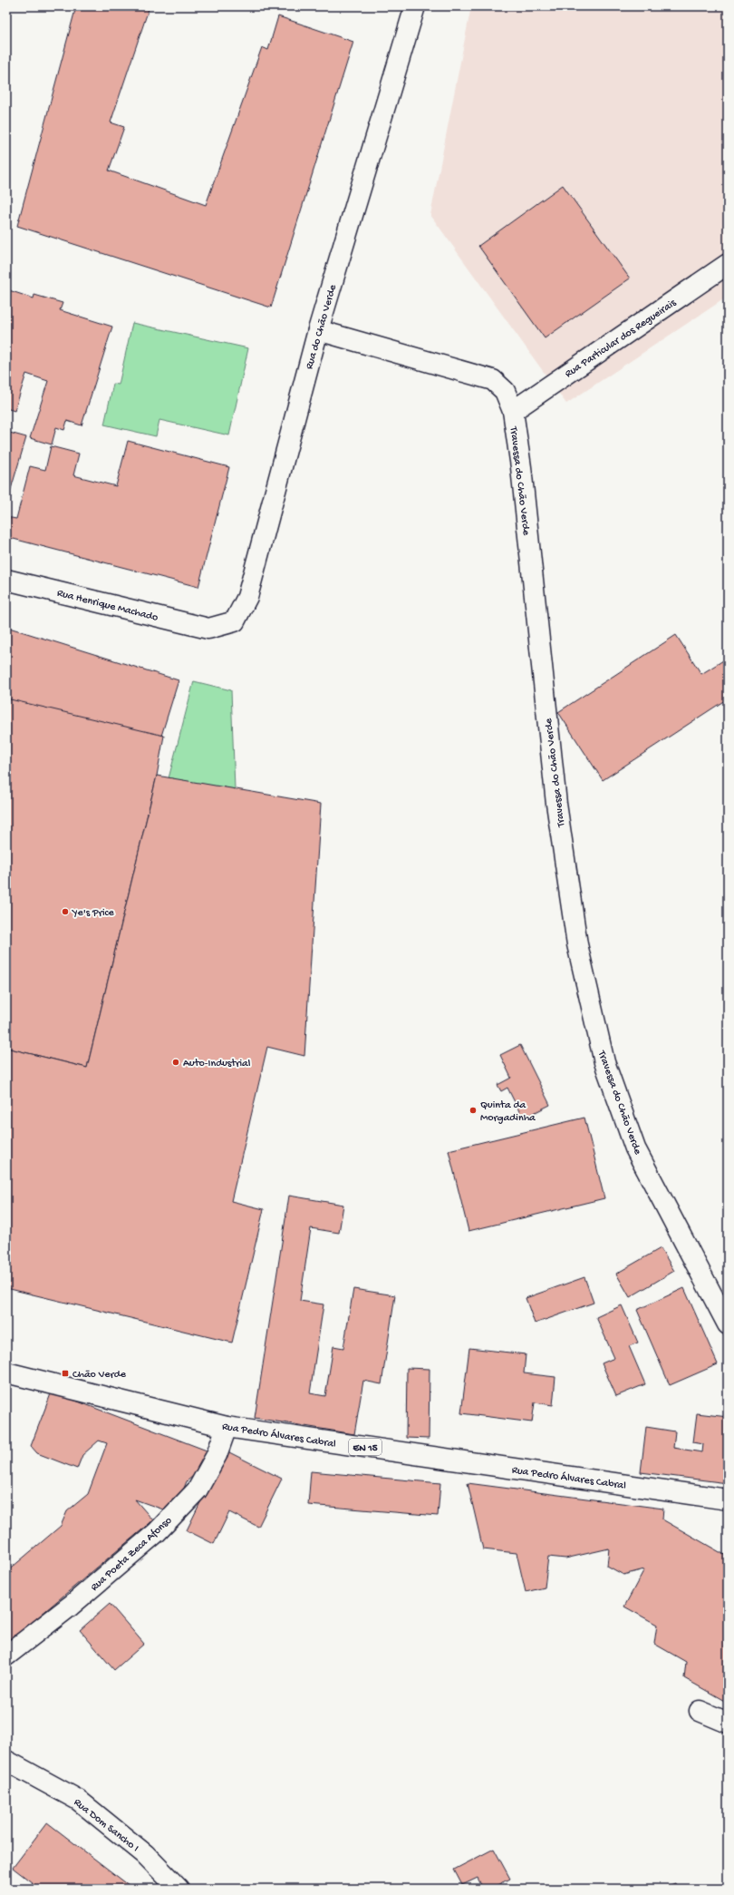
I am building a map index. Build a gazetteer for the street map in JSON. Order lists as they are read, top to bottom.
{
  "streets": {
    "street": [
      "Rua do Chão Verde",
      "Rua Particular dos Regueirais",
      "Travessa do Chão Verde",
      "Rua Henrique Machado",
      "Rua Pedro Álvares Cabral",
      "EN 15",
      "Rua Poeta Zeca Afonso",
      "Rua Dom Sancho I"
    ]
  },
  "crossings": [
    ["Rua do Chão Verde", "Travessa do Chão Verde"],
    ["Rua do Chão Verde", "Rua Henrique Machado"],
    ["Rua Particular dos Regueirais", "Travessa do Chão Verde"],
    ["Rua Pedro Álvares Cabral", "Rua Poeta Zeca Afonso"]
  ],
  "places": {
    "other": ["Ye's Price", "Auto-Industrial", "Quinta da Morgadinha"],
    "transit": ["Chão Verde"]
  }
}
